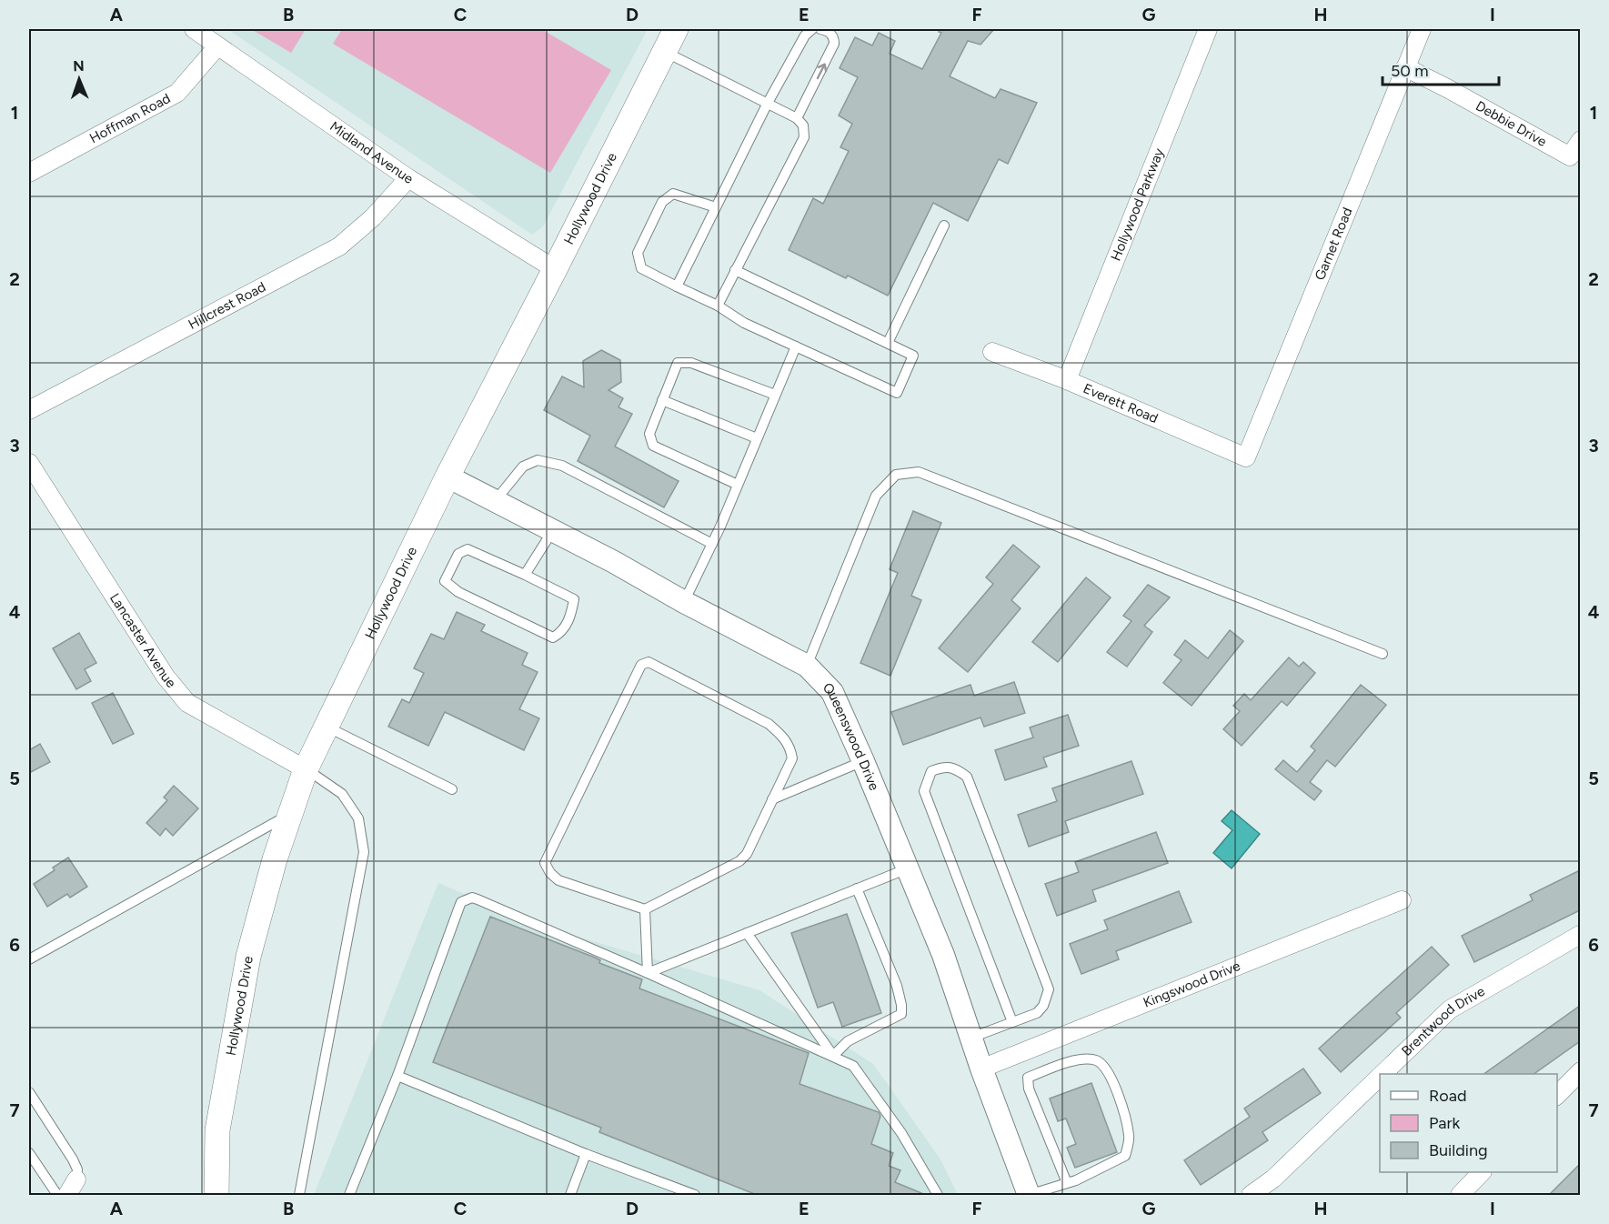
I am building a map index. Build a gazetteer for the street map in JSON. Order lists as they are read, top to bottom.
{
  "streets": {
    "main road": ["Hollywood Drive"],
    "street": [
      "Hoffman Road",
      "Debbie Drive",
      "Midland Avenue",
      "Hollywood Parkway",
      "Garnet Road",
      "Hillcrest Road",
      "Everett Road",
      "Lancaster Avenue",
      "Queenswood Drive",
      "Kingswood Drive",
      "Brentwood Drive"
    ]
  },
  "crossings": [
    ["Hoffman Road", "Midland Avenue"],
    ["Debbie Drive", "Garnet Road"],
    ["Midland Avenue", "Hollywood Drive"],
    ["Midland Avenue", "Hillcrest Road"],
    ["Hollywood Drive", "Lancaster Avenue"],
    ["Hollywood Drive", "Queenswood Drive"],
    ["Hollywood Parkway", "Everett Road"],
    ["Garnet Road", "Everett Road"],
    ["Queenswood Drive", "Kingswood Drive"]
  ],
  "legend": ["Road", "Park", "Building"],
  "scale_bar": "50 m",
  "north": "top",
  "grid": {
    "columns": [
      "A",
      "B",
      "C",
      "D",
      "E",
      "F",
      "G",
      "H",
      "I"
    ],
    "rows": [
      "1",
      "2",
      "3",
      "4",
      "5",
      "6",
      "7"
    ]
  }
}
